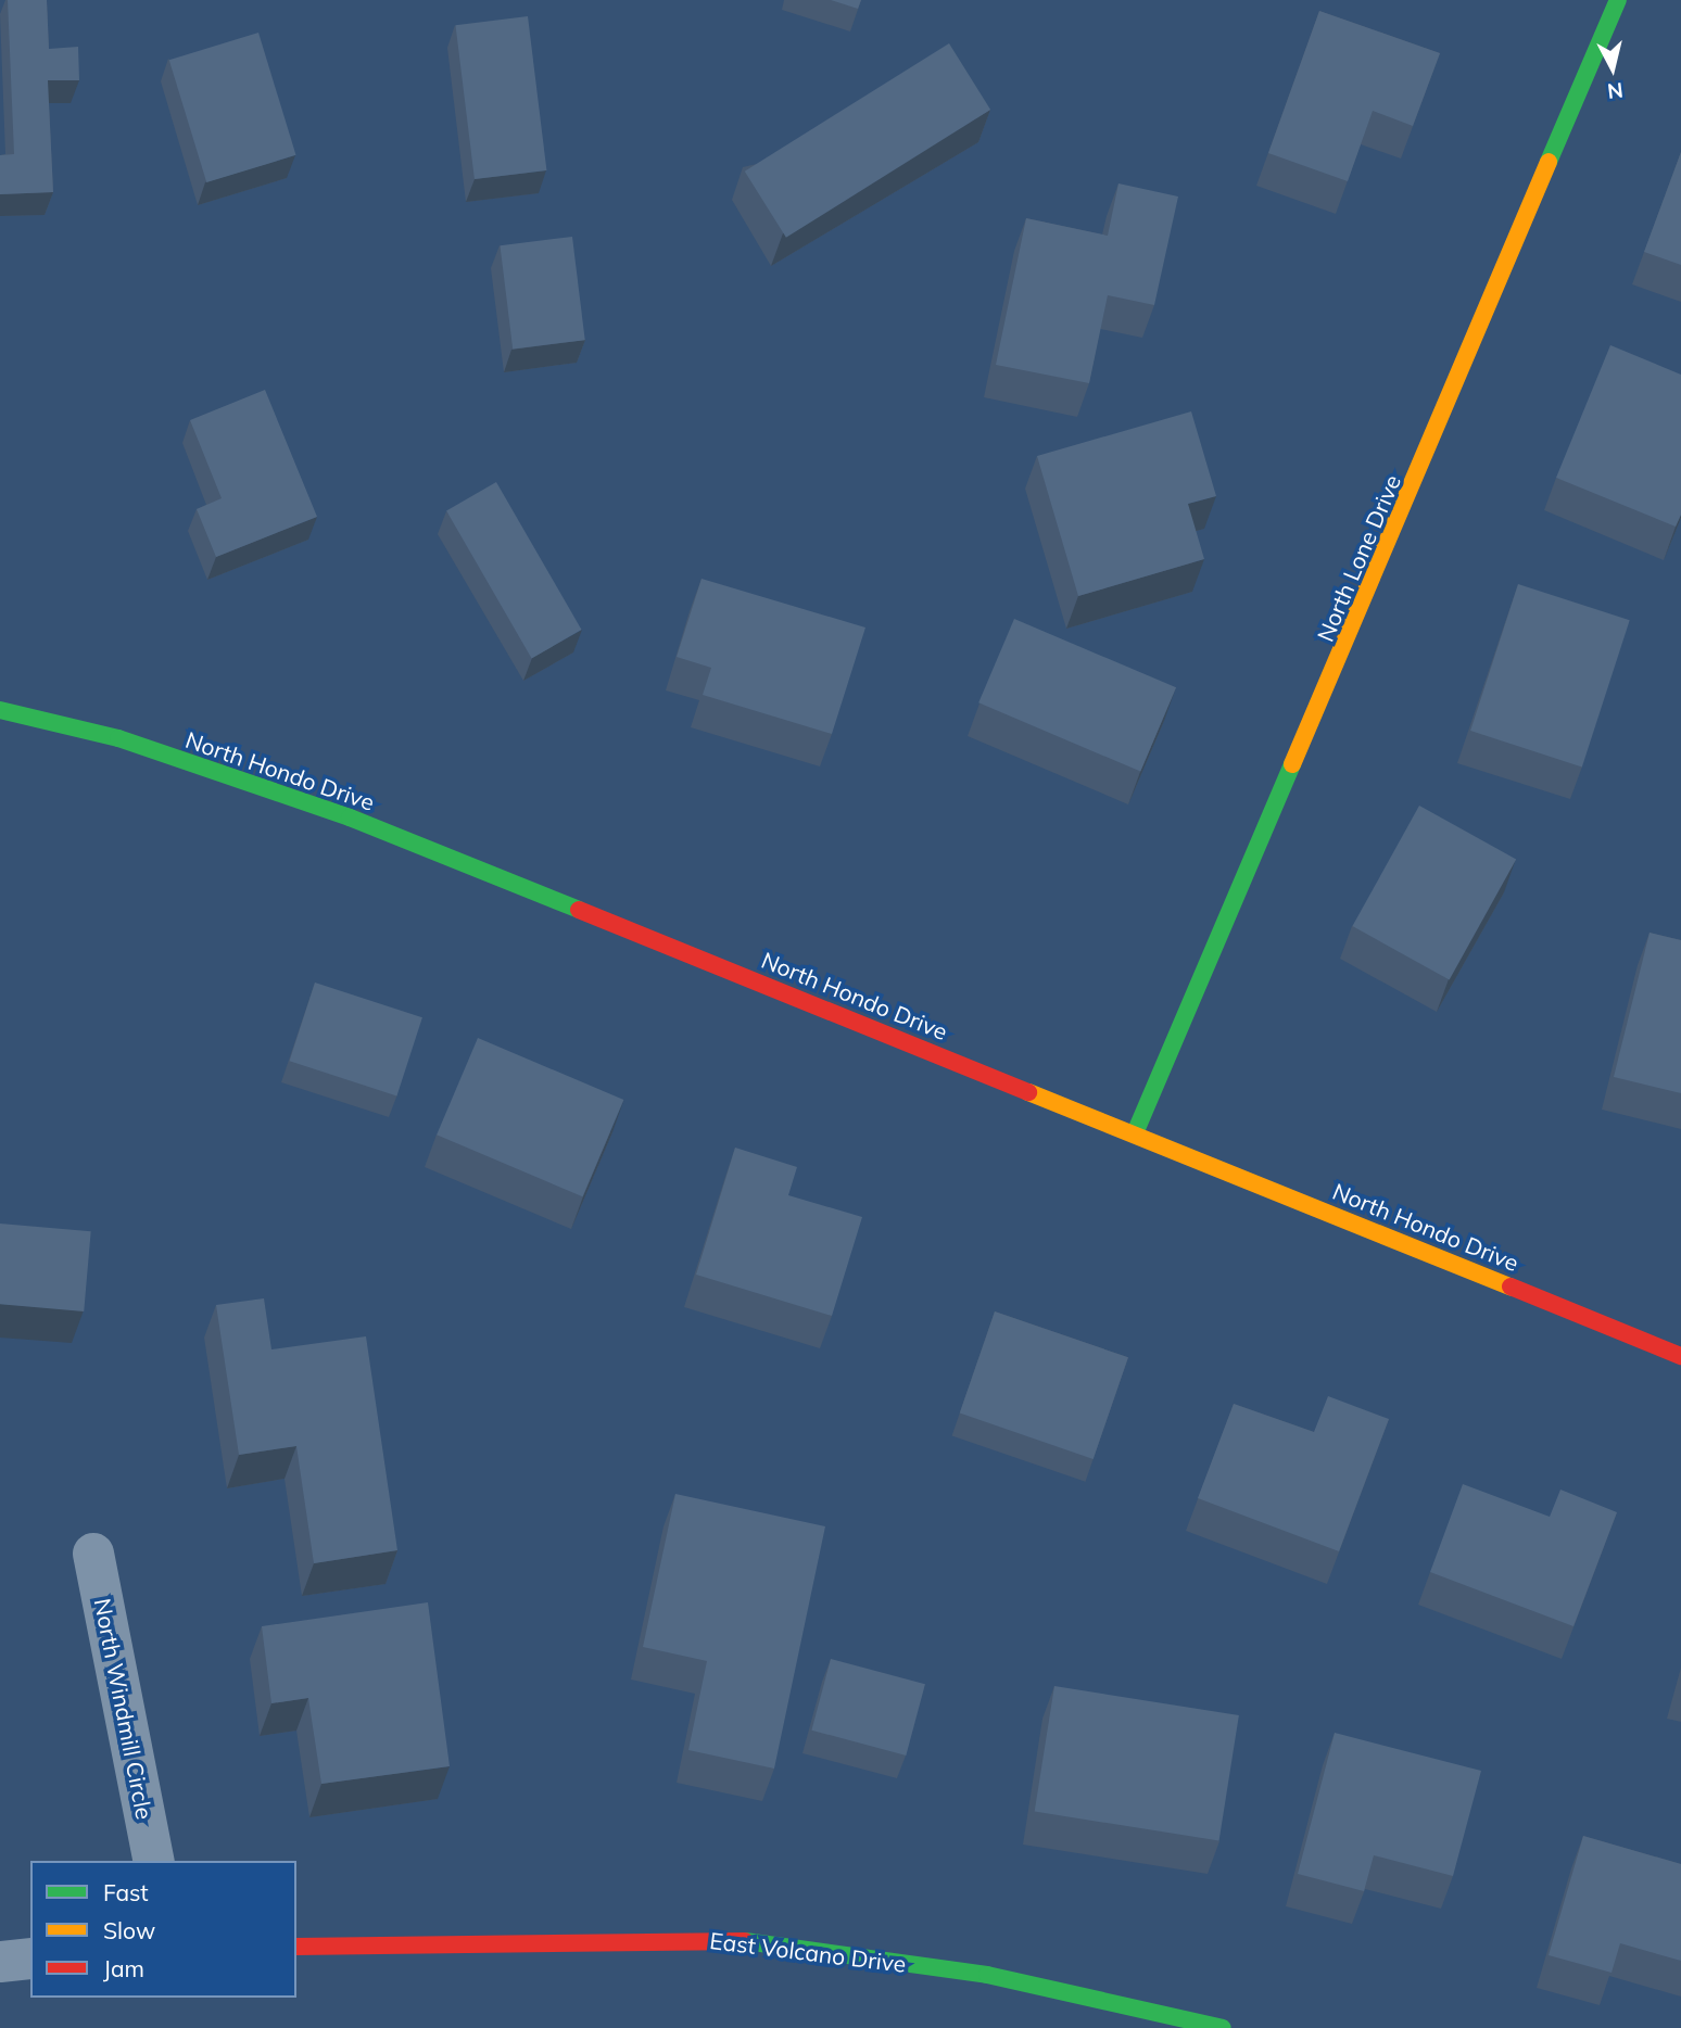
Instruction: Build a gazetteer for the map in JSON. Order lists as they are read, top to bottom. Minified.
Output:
{"streets":{"street":["North Lone Drive","North Hondo Drive","North Windmill Circle","East Volcano Drive"]},"crossings":[["North Lone Drive","North Hondo Drive"]],"legend":["Fast","Slow","Jam"],"north":"bottom"}
